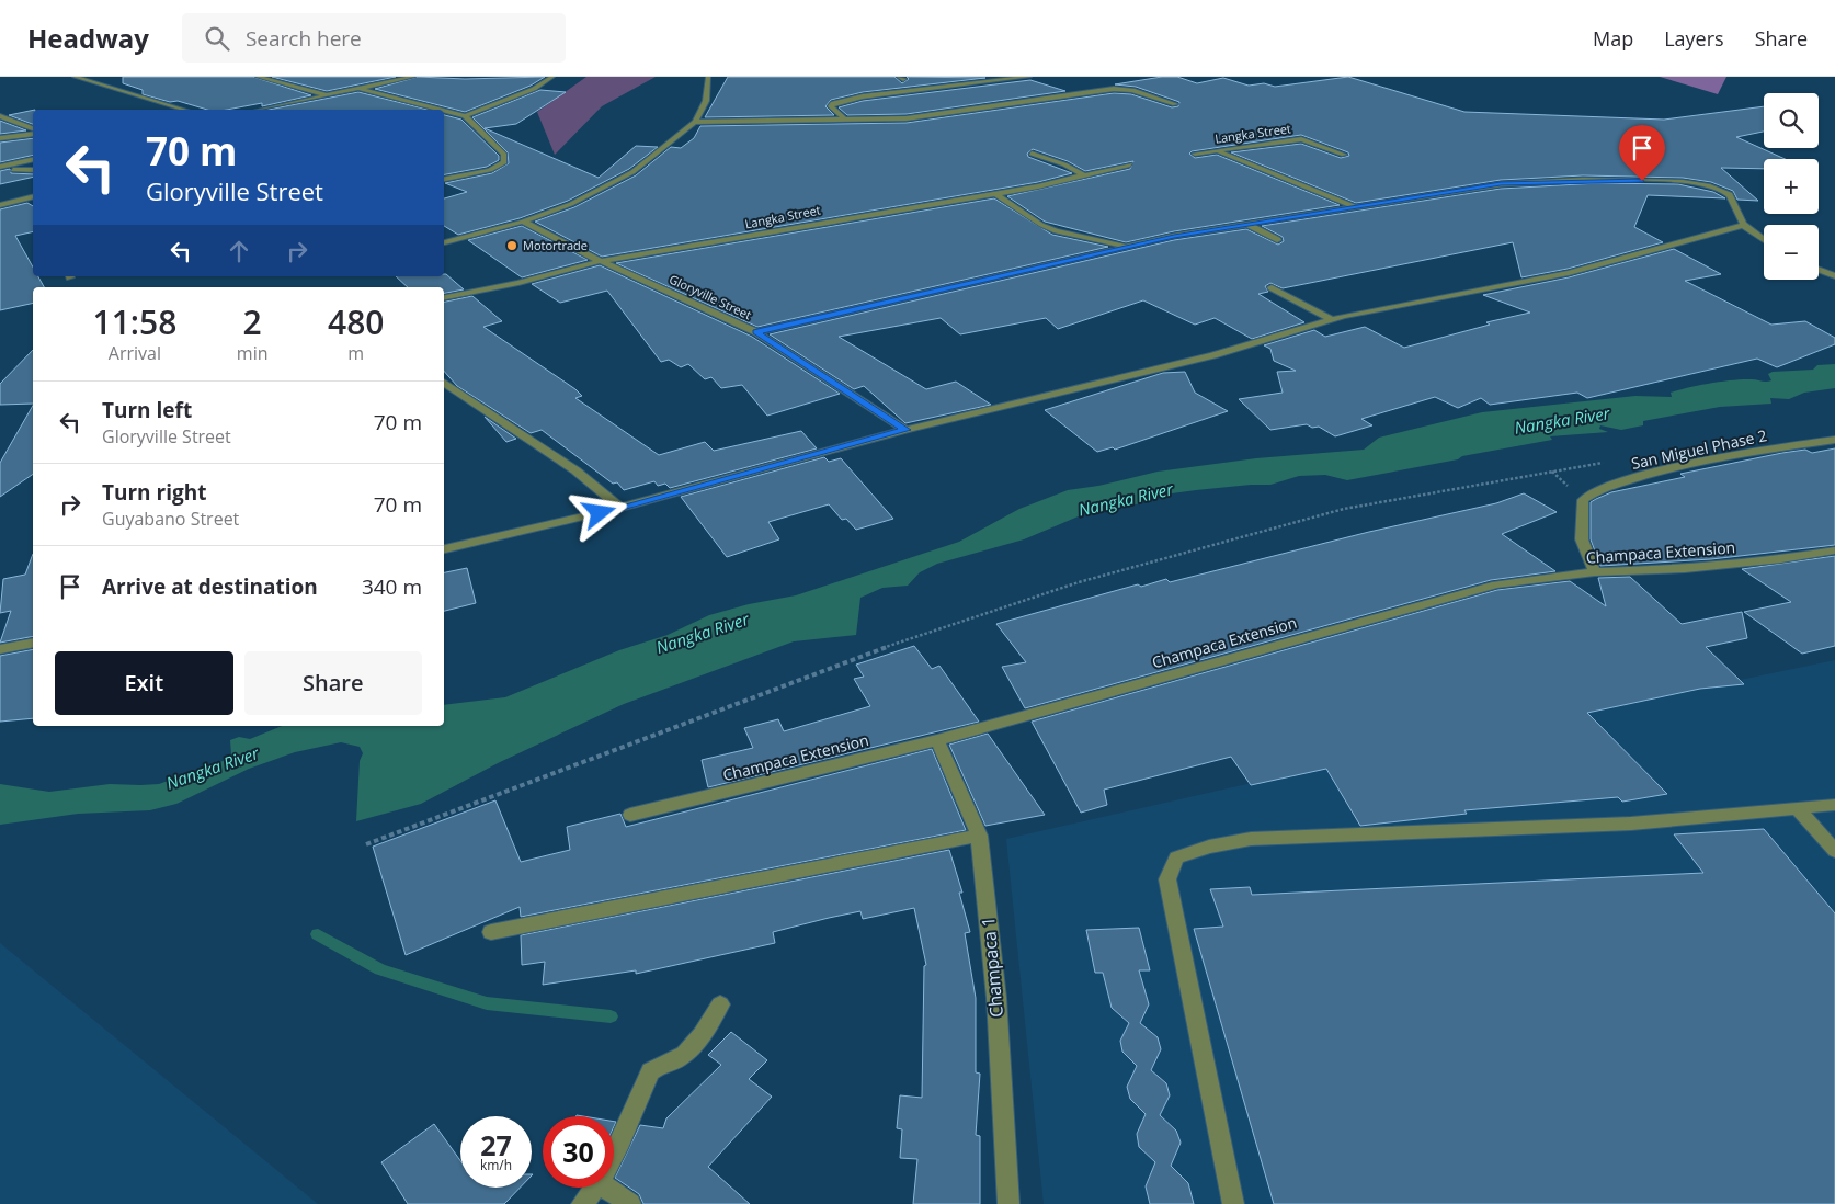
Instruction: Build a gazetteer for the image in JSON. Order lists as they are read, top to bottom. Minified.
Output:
{"streets":{"street":["Langka Street","Gloryville Street","San Miguel Phase 2","Champaca Extension","Champaca 1"]},"crossings":[["Langka Street","Gloryville Street"],["San Miguel Phase 2","Champaca Extension"],["Champaca Extension","Champaca 1"]],"water":["Nangka River"],"places":["Motortrade"],"page":{"header":"Headway","search":"Search here","nav":["Map","Layers","Share"],"map_buttons":["+","−"],"turn":["70 m","Gloryville Street"],"eta":["11:58","Arrival","2","min","480","m"],"list":[{"name":"Turn left","note":"Gloryville Street","value":"70 m"},{"name":"Turn right","note":"Guyabano Street","value":"70 m"},{"name":"Arrive at destination","value":"340 m"}],"buttons":["Exit","Share"],"speed":"27 km/h","limit":"30"}}
